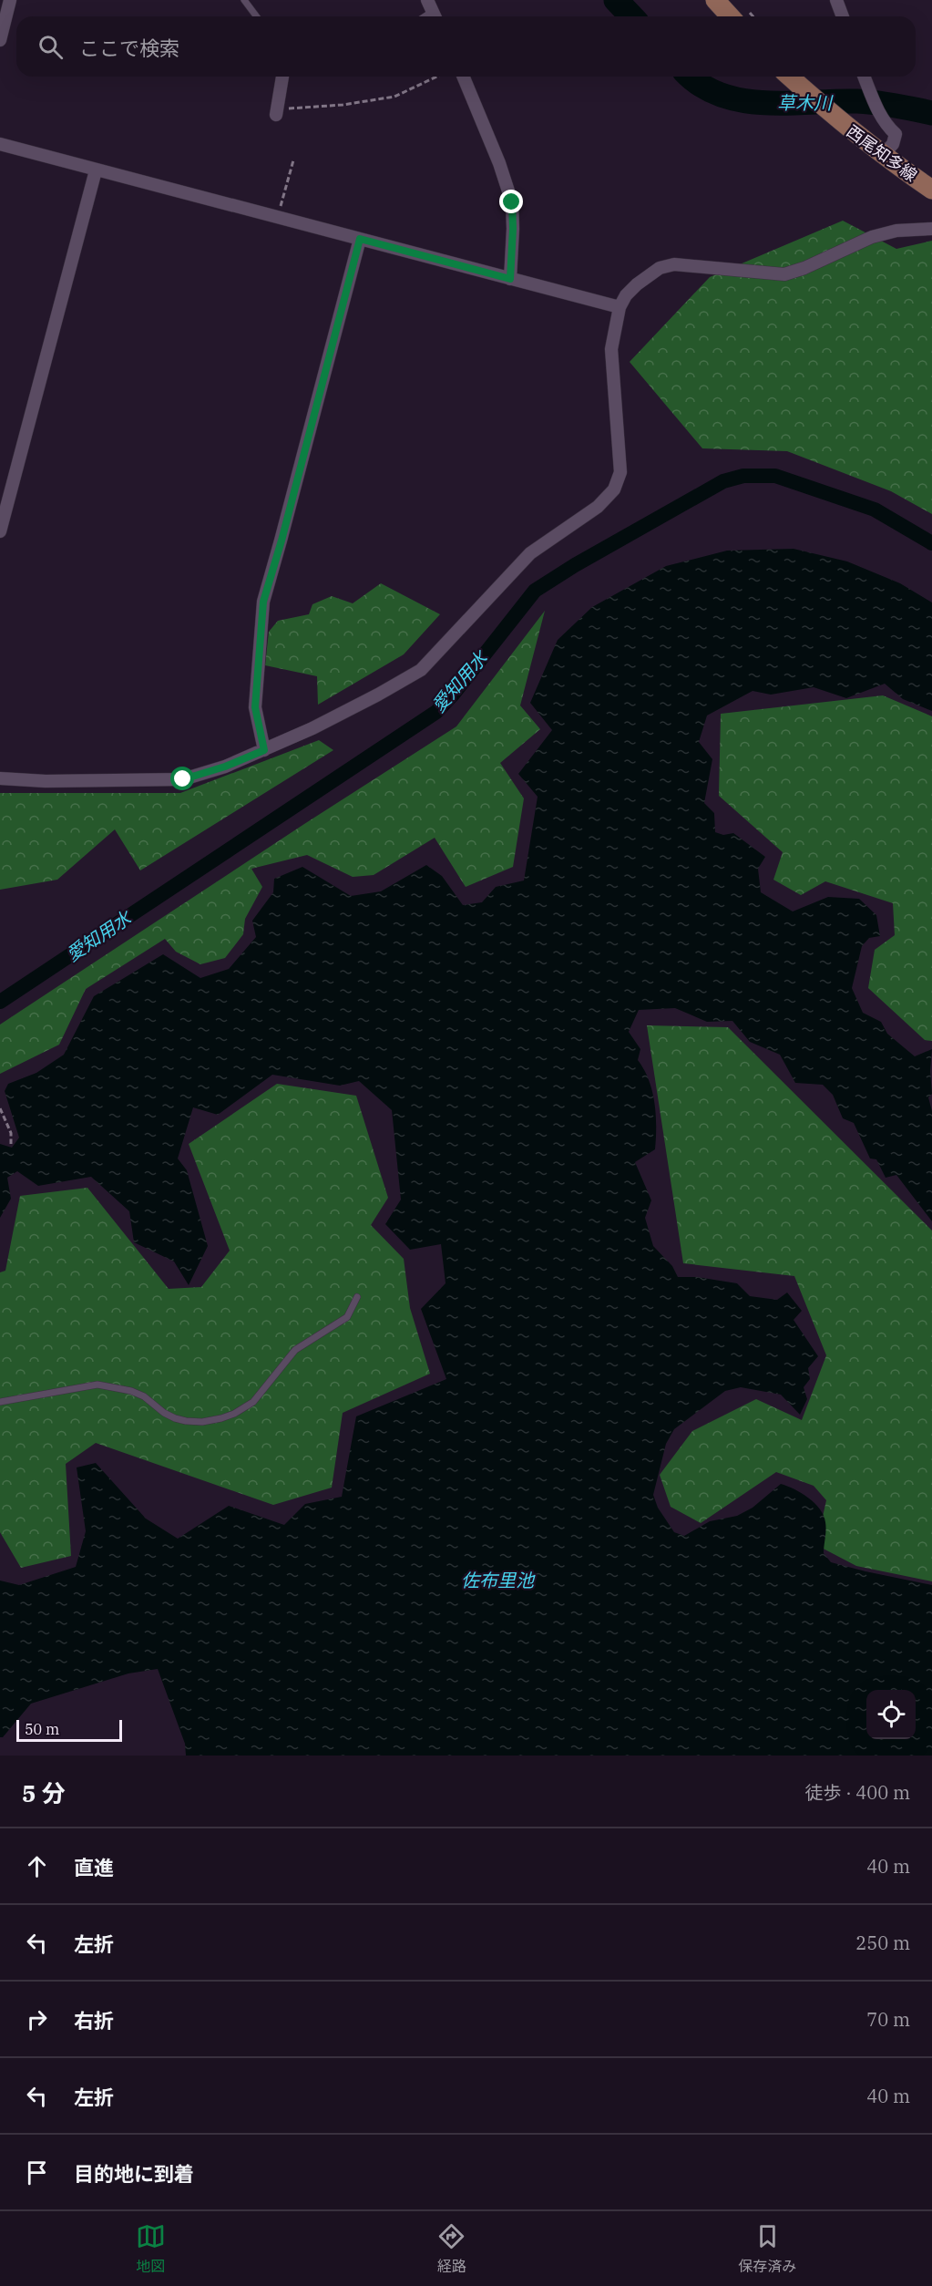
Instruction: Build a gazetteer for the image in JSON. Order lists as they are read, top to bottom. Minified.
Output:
{"streets":{"main road":["西尾知多線"]},"water":["草木川","愛知用水","佐布里池"],"scale_bar":"50 m","page":{"search":"ここで検索","scale":"50 m","heading":["5 分","徒歩 · 400 m"],"list":[["直進","40 m"],["左折","250 m"],["右折","70 m"],["左折","40 m"],"目的地に到着"],"nav":["地図","経路","保存済み"]}}
